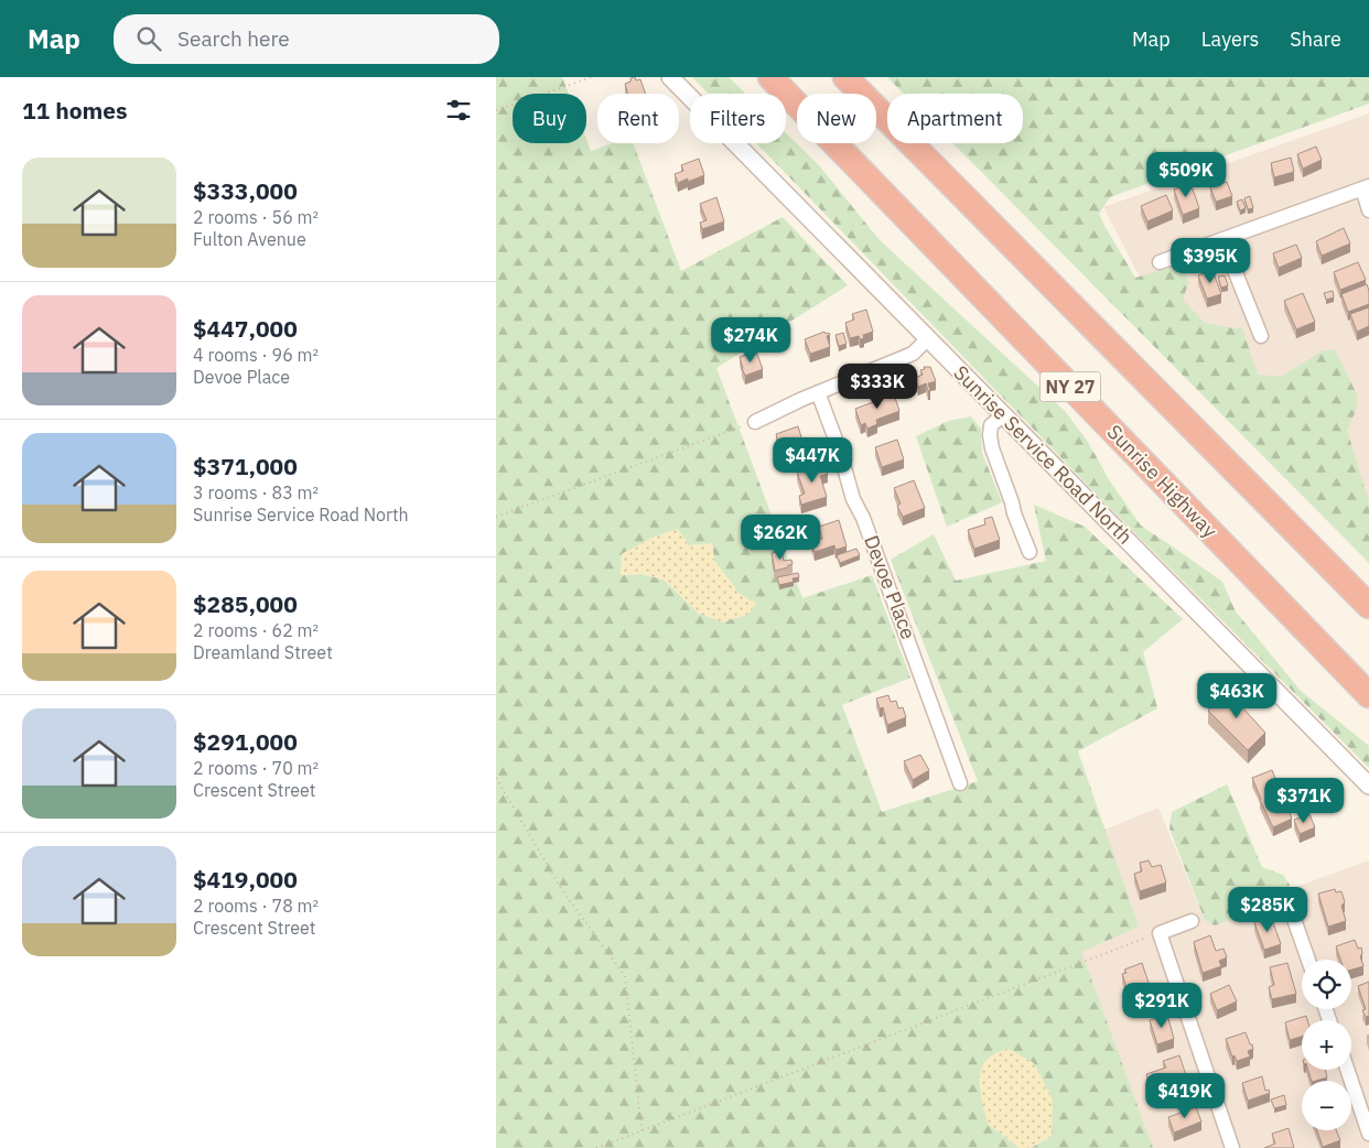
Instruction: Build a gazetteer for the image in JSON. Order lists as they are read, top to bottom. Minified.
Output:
{"streets":{"highway":["NY 27","Sunrise Highway"],"street":["Sunrise Service Road North","Devoe Place"]},"page":{"header":"Map","search":"Search here","nav":["Map","Layers","Share"],"heading":"11 homes","chip":["Buy","Rent","Filters","New","Apartment"],"list":[{"name":"$333,000","note":"2 rooms · 56 m² · Fulton Avenue"},{"name":"$447,000","note":"4 rooms · 96 m² · Devoe Place"},{"name":"$371,000","note":"3 rooms · 83 m² · Sunrise Service Road North"},{"name":"$285,000","note":"2 rooms · 62 m² · Dreamland Street"},{"name":"$291,000","note":"2 rooms · 70 m² · Crescent Street"},{"name":"$419,000","note":"2 rooms · 78 m² · Crescent Street"}],"price":["$509K","$395K","$274K","$333K","$447K","$262K","$463K","$371K","$285K","$291K","$419K"],"map_buttons":["+","−"]}}
